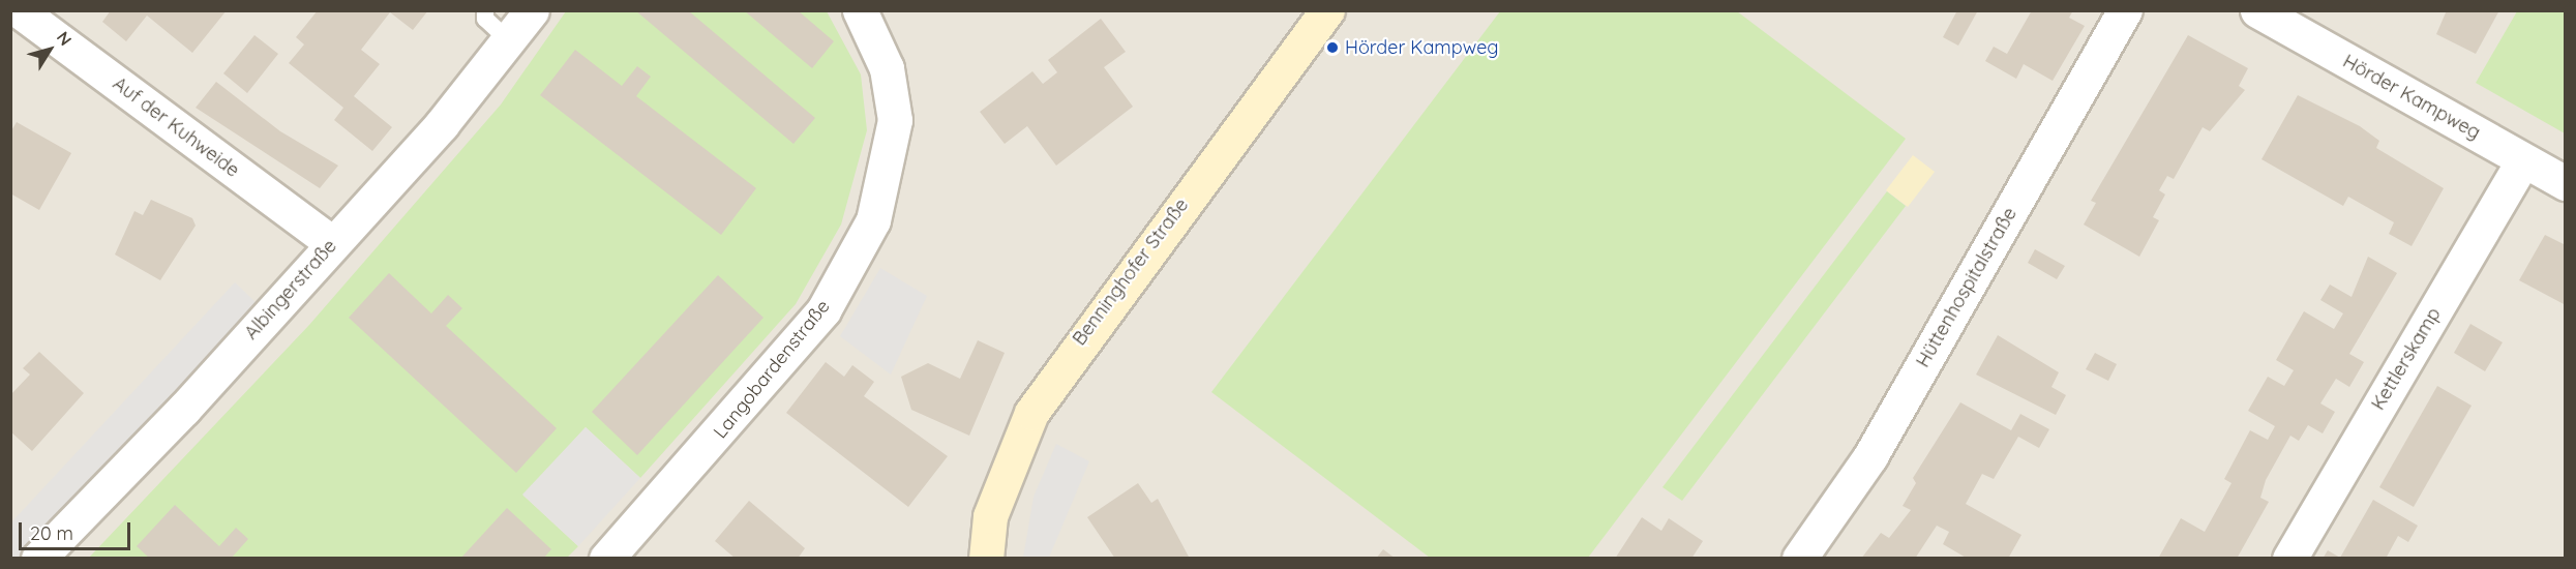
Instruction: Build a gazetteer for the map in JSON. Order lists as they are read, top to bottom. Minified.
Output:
{"streets":{"main road":["Benninghofer Straße"],"street":["Hörder Kampweg","Auf der Kuhweide","Hüttenhospitalstraße","Albingerstraße","Kettlerskamp","Langobardenstraße"]},"crossings":[["Hörder Kampweg","Kettlerskamp"],["Auf der Kuhweide","Albingerstraße"]],"places":["Hörder Kampweg"],"scale_bar":"20 m","north":"top right"}
